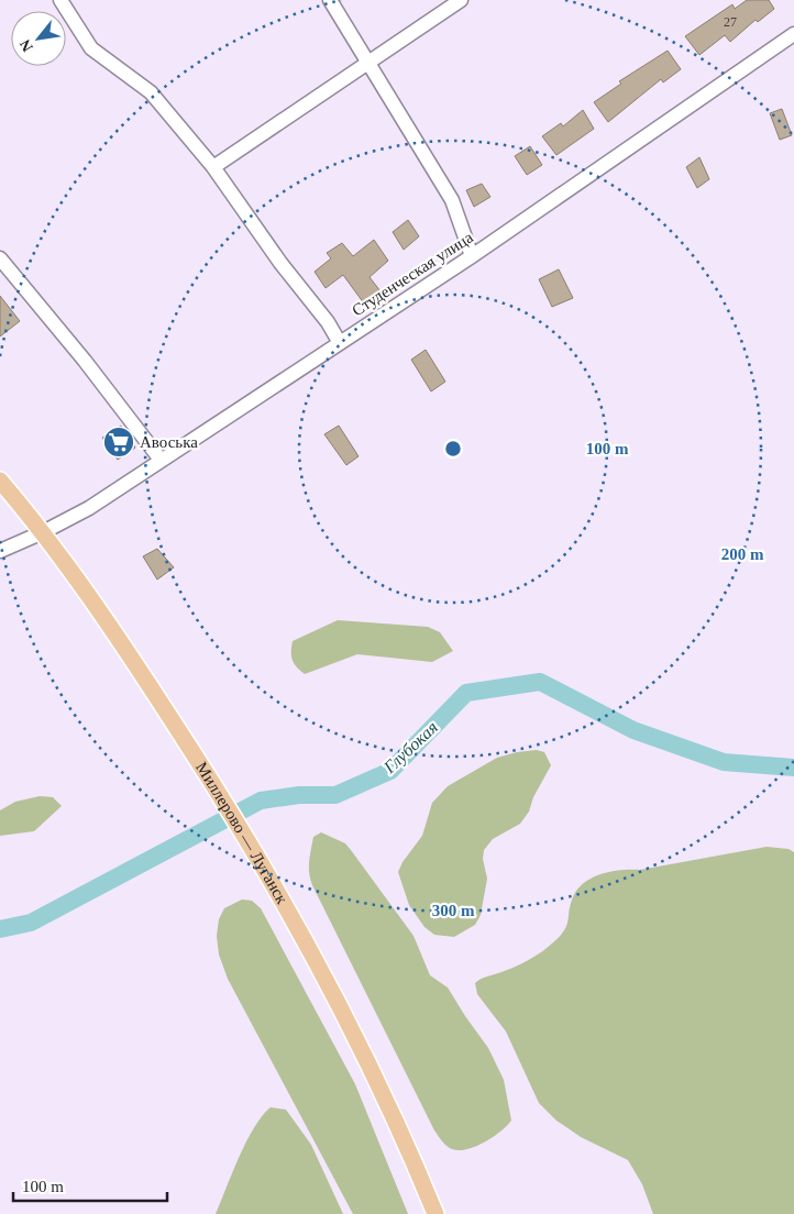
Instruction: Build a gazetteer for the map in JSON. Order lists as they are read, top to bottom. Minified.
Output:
{"streets":{"main road":["Миллерово — Луганск"],"street":["Студенческая улица"]},"crossings":[["Студенческая улица","Миллерово — Луганск"]],"water":["Глубокая"],"places":{"supermarket":["Авоська"]},"house_numbers":["27"],"scale_bar":"100 m","north":"bottom left","rings":["100 m","200 m","300 m"]}
